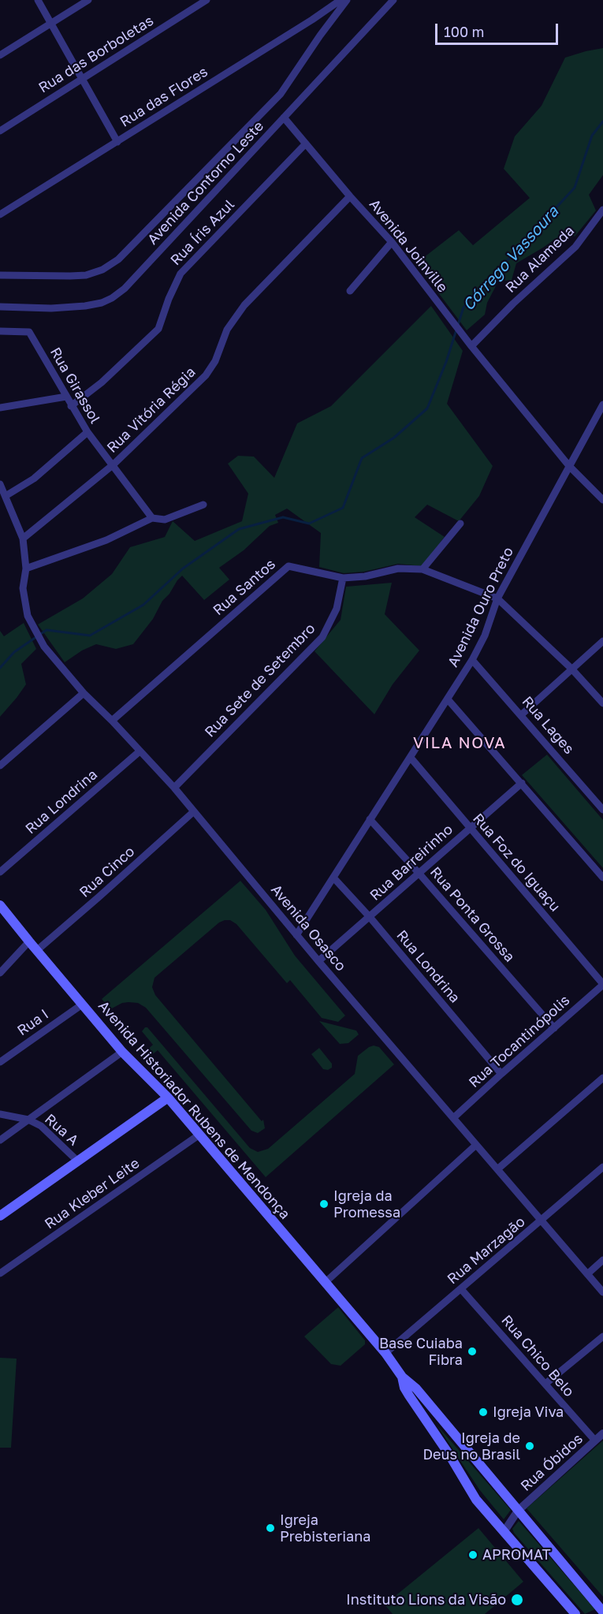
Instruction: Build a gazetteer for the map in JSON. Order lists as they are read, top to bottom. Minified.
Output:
{"streets":{"main road":["Avenida Historiador Rubens de Mendonça"],"street":["Rua das Borboletas","Rua das Flores","Avenida Contorno Leste","Rua Íris Azul","Avenida Joinville","Rua Alameda","Rua Girassol","Rua Vitória Régia","Rua Santos","Avenida Ouro Preto","Rua Sete de Setembro","Rua Lages","Rua Londrina","Rua Barreirinho","Rua Foz do Iguaçu","Rua Cinco","Rua Ponta Grossa","Avenida Osasco","Rua I","Rua Tocantinópolis","Rua A","Rua Kleber Leite","Rua Marzagão","Rua Chico Belo","Rua Óbidos"]},"crossings":[["Avenida Contorno Leste","Avenida Joinville"],["Rua Íris Azul","Avenida Joinville"],["Rua Íris Azul","Rua Girassol"],["Avenida Joinville","Rua Alameda"],["Avenida Joinville","Rua Vitória Régia"],["Avenida Joinville","Avenida Ouro Preto"],["Rua Girassol","Rua Vitória Régia"],["Rua Vitória Régia","Avenida Osasco"],["Rua Santos","Avenida Ouro Preto"],["Rua Santos","Rua Sete de Setembro"],["Rua Santos","Avenida Osasco"],["Avenida Ouro Preto","Rua Lages"],["Avenida Ouro Preto","Rua Londrina"],["Avenida Ouro Preto","Rua Foz do Iguaçu"],["Avenida Ouro Preto","Rua Ponta Grossa"],["Avenida Ouro Preto","Avenida Osasco"],["Rua Sete de Setembro","Avenida Osasco"],["Rua Londrina","Rua Barreirinho"],["Rua Londrina","Avenida Osasco"],["Rua Londrina","Rua Tocantinópolis"],["Rua Barreirinho","Rua Foz do Iguaçu"],["Rua Barreirinho","Rua Ponta Grossa"],["Rua Barreirinho","Avenida Osasco"],["Rua Foz do Iguaçu","Rua Tocantinópolis"],["Rua Cinco","Avenida Osasco"],["Rua Cinco","Avenida Historiador Rubens de Mendonça"],["Rua Ponta Grossa","Rua Tocantinópolis"],["Avenida Osasco","Rua Tocantinópolis"],["Avenida Osasco","Rua Marzagão"],["Rua I","Avenida Historiador Rubens de Mendonça"],["Avenida Historiador Rubens de Mendonça","Rua Kleber Leite"],["Avenida Historiador Rubens de Mendonça","Rua Marzagão"],["Avenida Historiador Rubens de Mendonça","Rua Óbidos"],["Rua Marzagão","Rua Chico Belo"],["Rua Chico Belo","Rua Óbidos"]],"districts":["VILA NOVA"],"water":["Córrego Vassoura"],"places":["Igreja da Promessa","Base Cuiaba Fibra","Igreja Viva","Igreja de Deus no Brasil","Igreja Prebisteriana","APROMAT","Instituto Lions da Visão"],"scale_bar":"100 m"}
